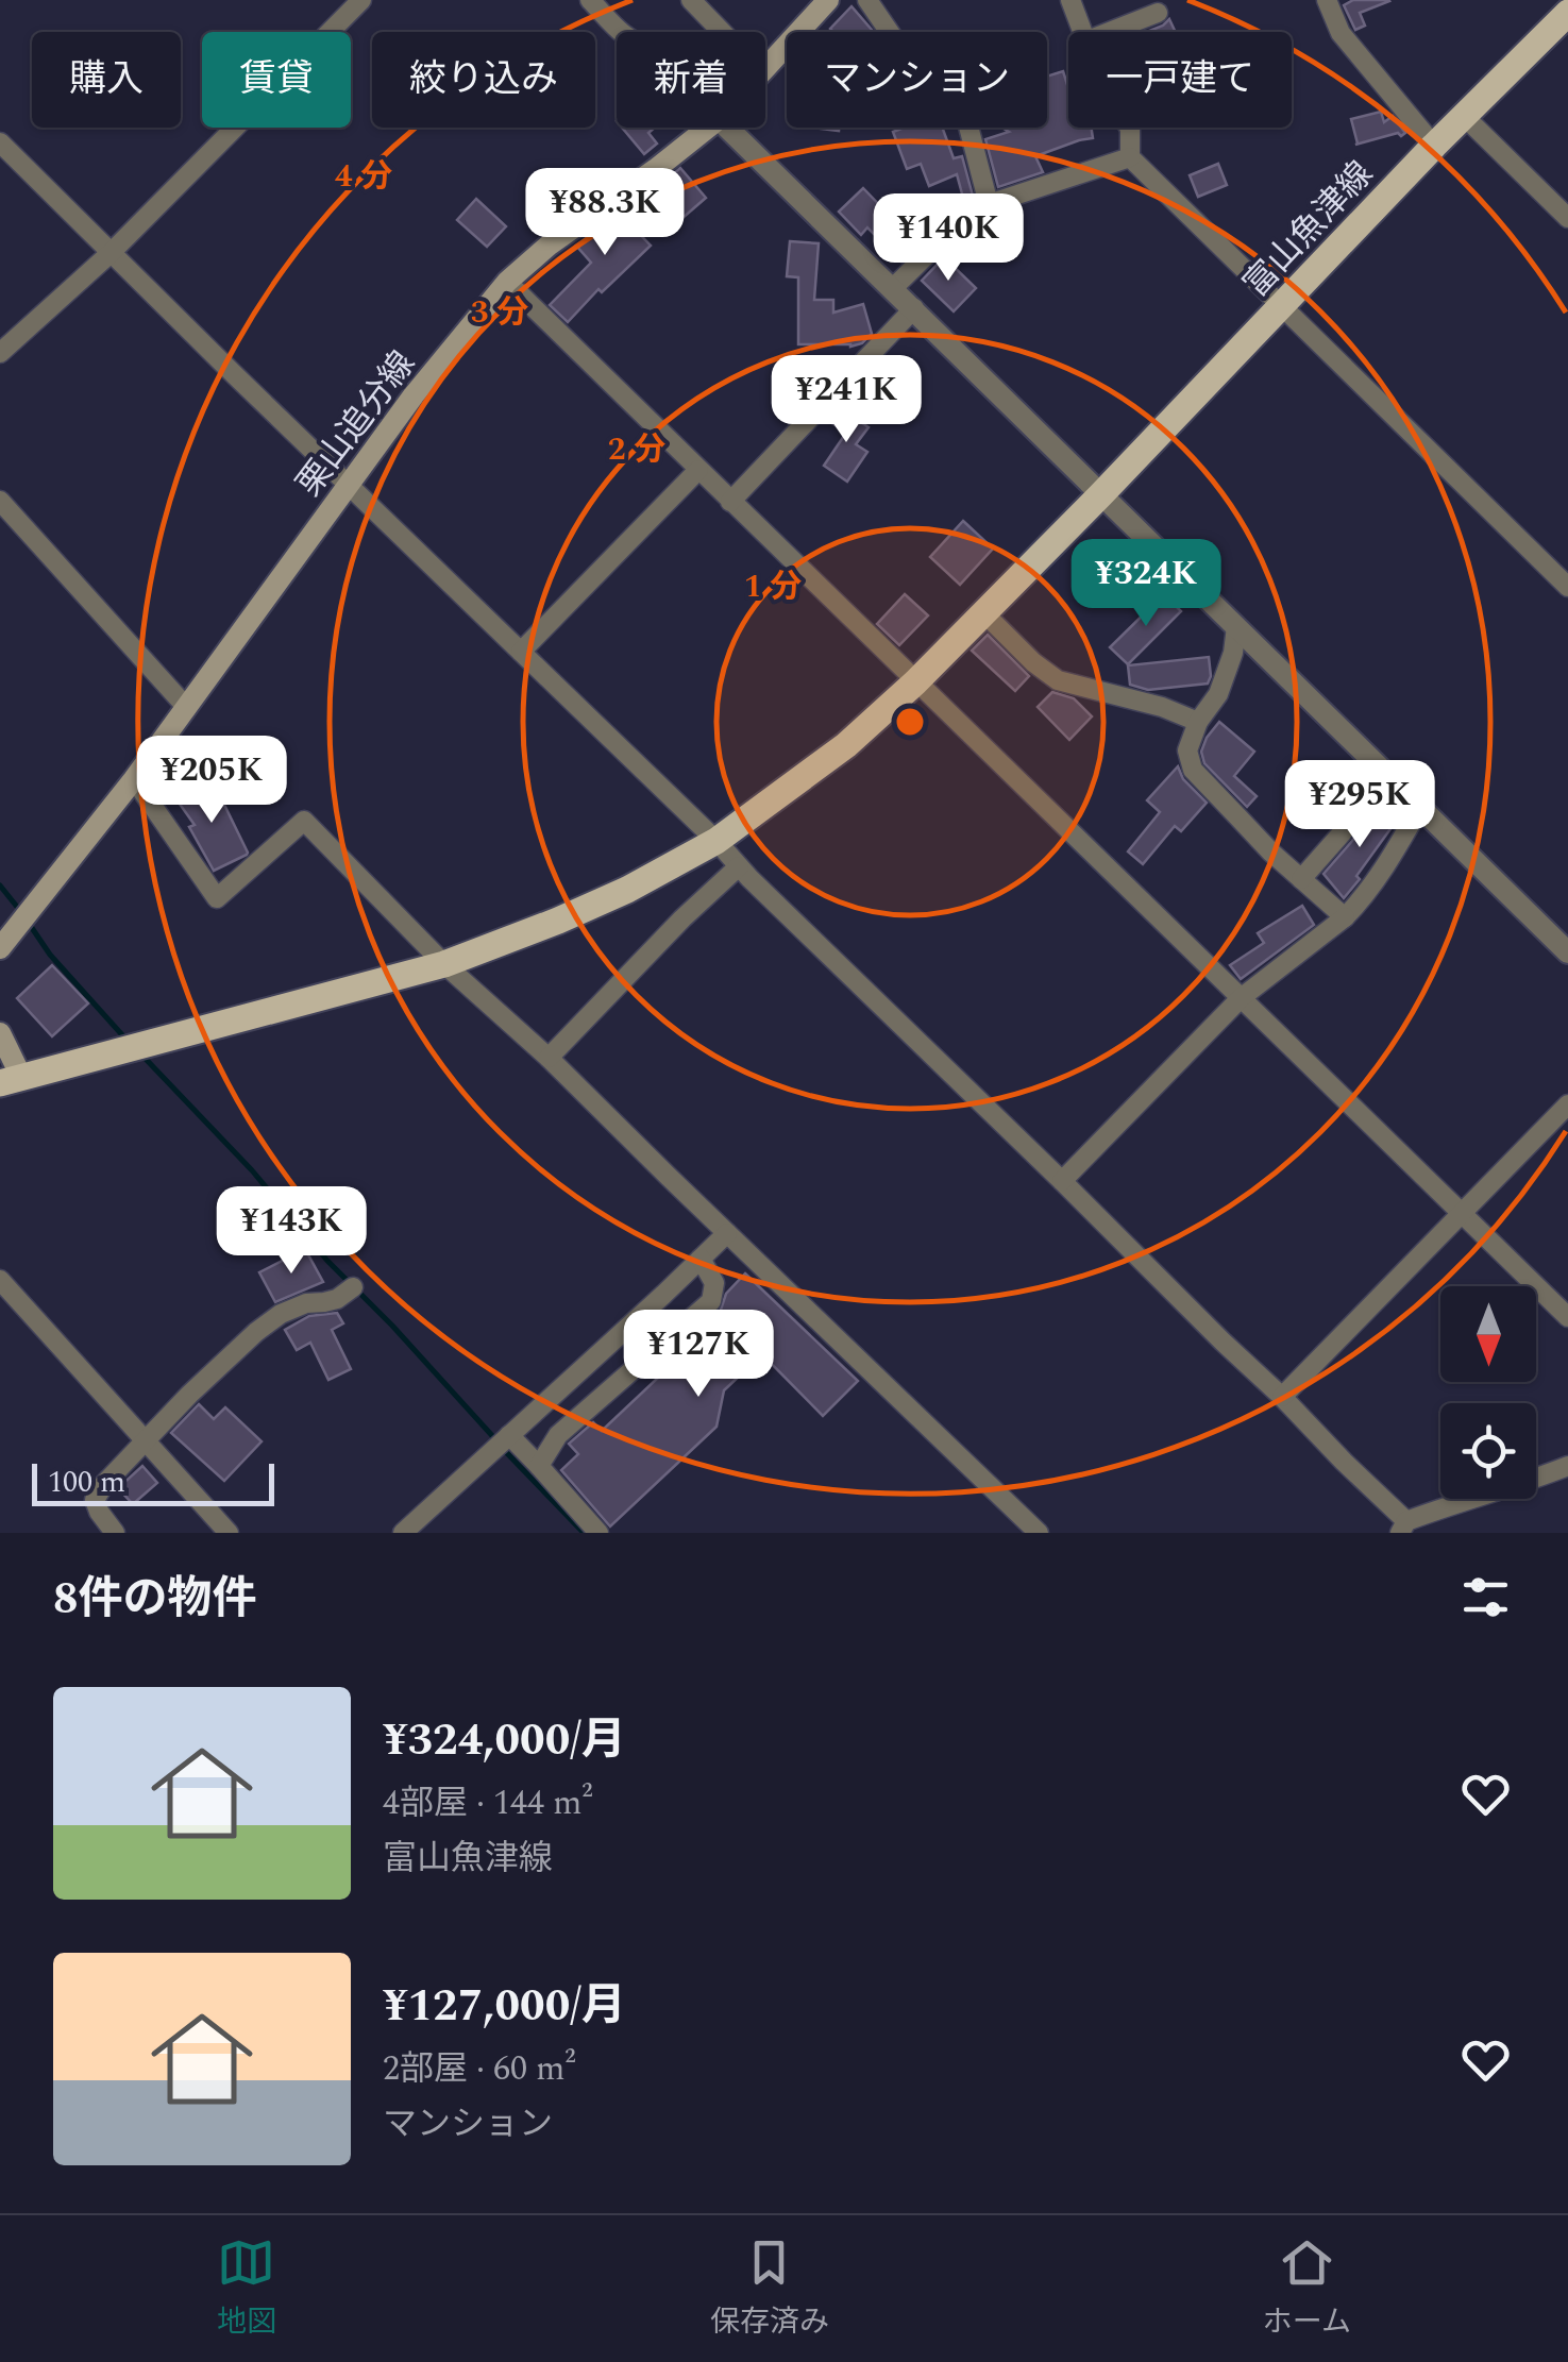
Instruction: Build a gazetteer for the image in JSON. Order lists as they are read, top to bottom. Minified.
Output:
{"streets":{"main road":["富山魚津線","栗山追分線"]},"scale_bar":"100 m","north":"bottom","page":{"chip":["購入","賃貸","絞り込み","新着","マンション","一戸建て"],"price":["¥88.3K","¥140K","¥241K","¥324K","¥205K","¥295K","¥143K","¥127K"],"scale":"100 m","heading":"8件の物件","list":[{"name":"¥324,000/月","note":"4部屋 · 144 m² · 富山魚津線"},{"name":"¥127,000/月","note":"2部屋 · 60 m² · マンション"}],"tabs":["地図","保存済み","ホーム"]},"rings":["4 分","3 分","2 分","1 分"]}
